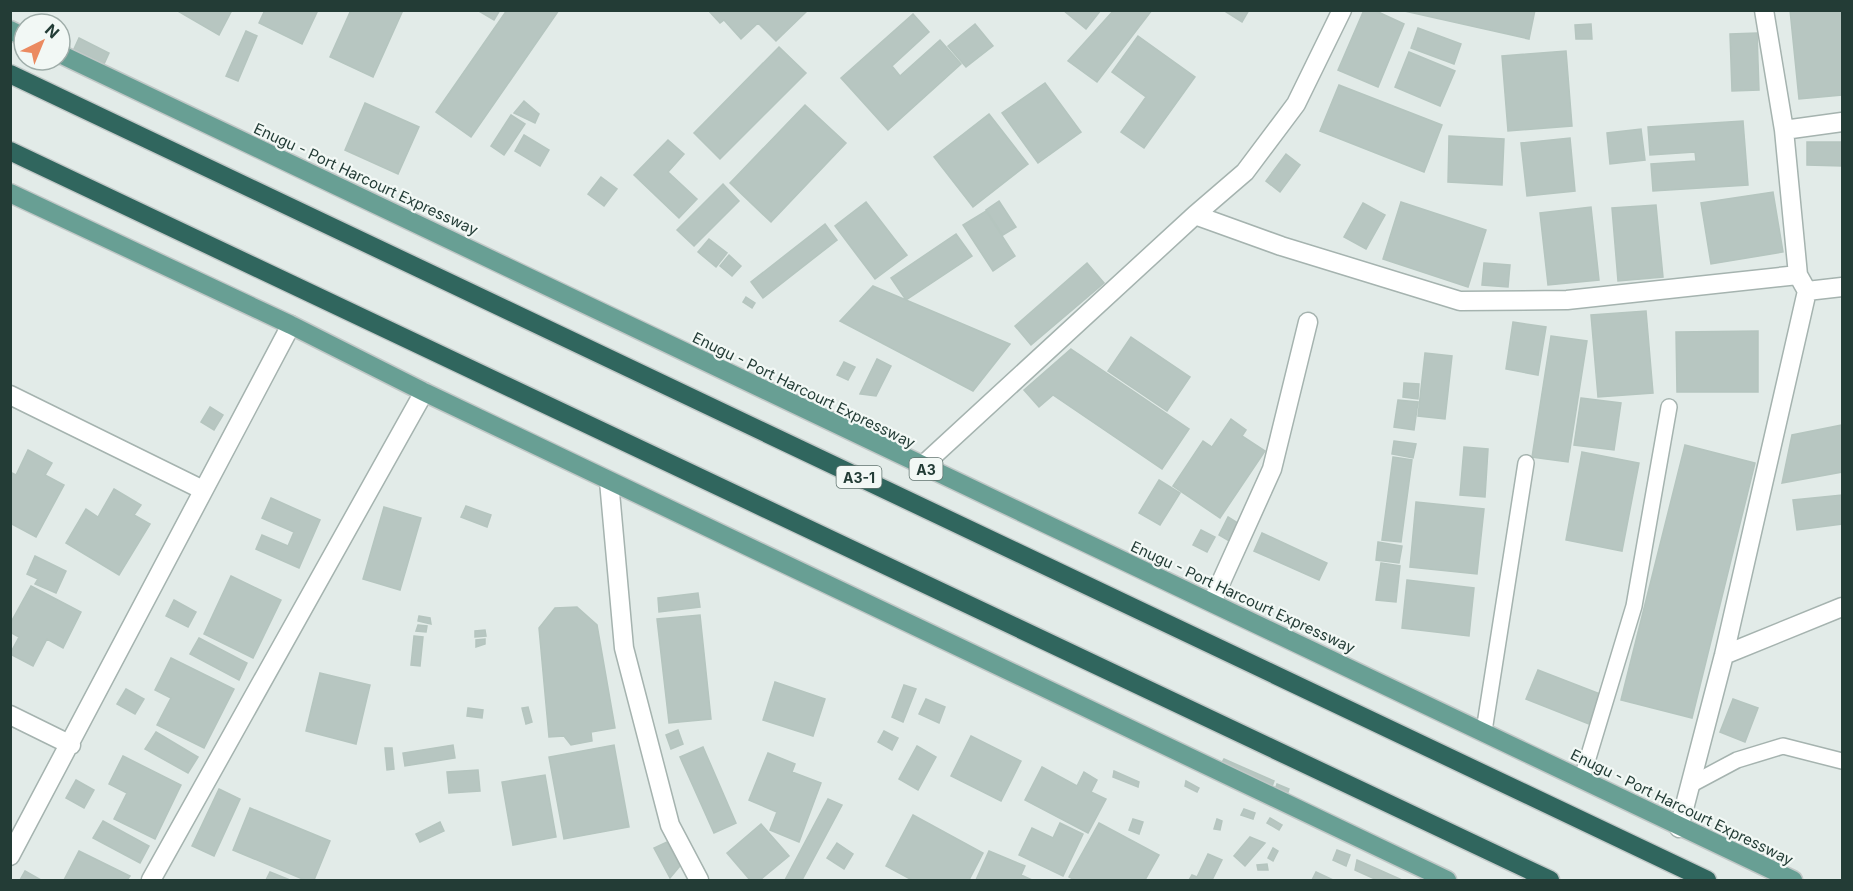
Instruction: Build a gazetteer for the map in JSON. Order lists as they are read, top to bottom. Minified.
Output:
{"streets":{"highway":["A3-1"],"main road":["Enugu - Port Harcourt Expressway","A3"]},"north":"top right"}
